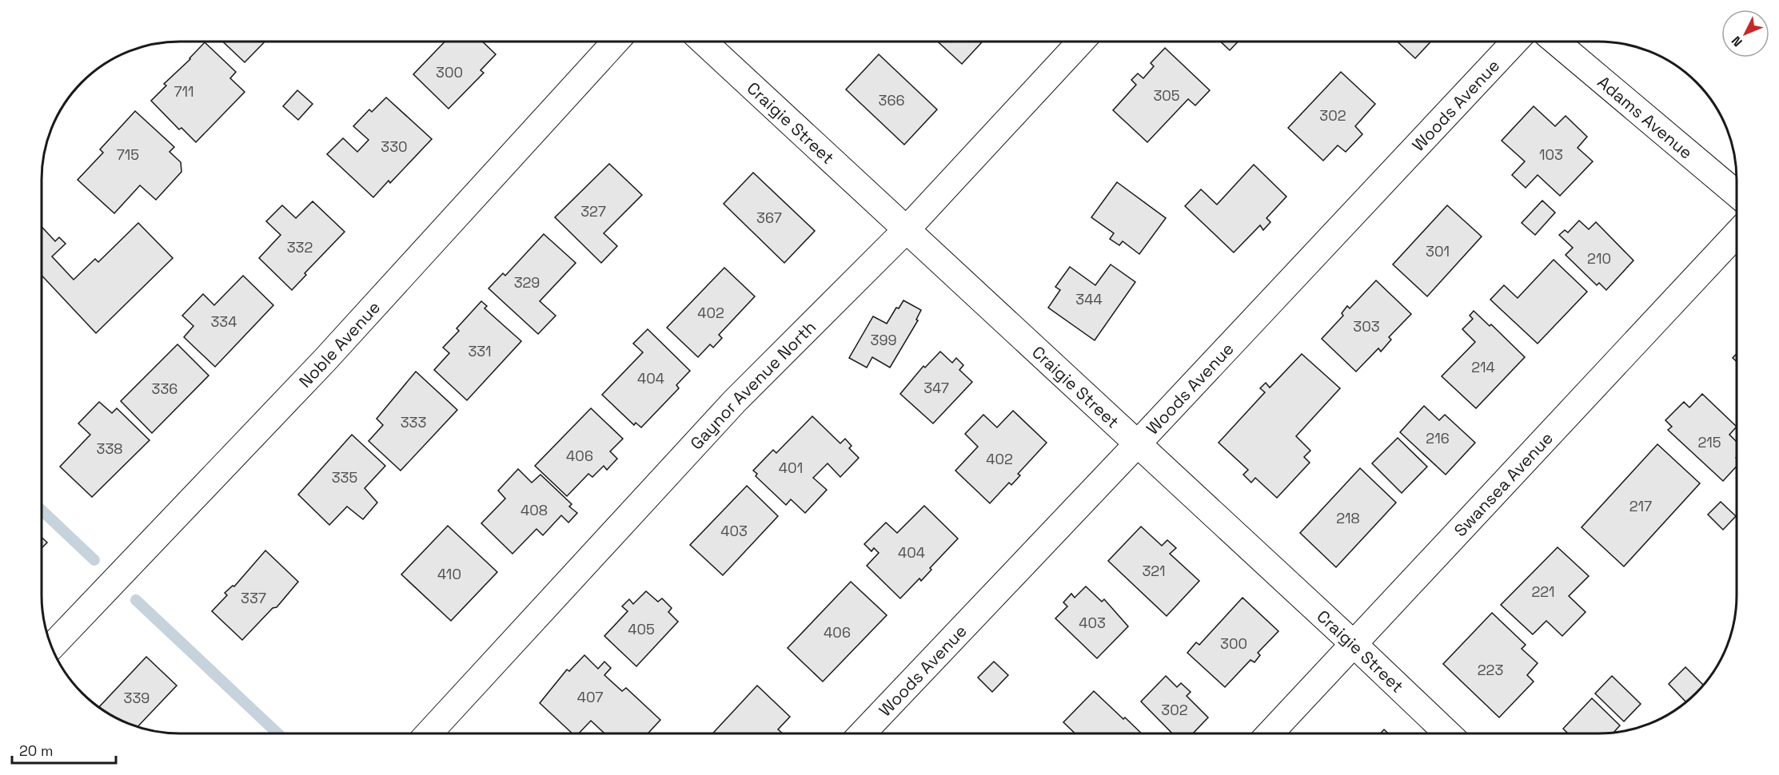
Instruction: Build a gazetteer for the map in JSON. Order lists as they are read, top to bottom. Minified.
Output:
{"streets":{"street":["Woods Avenue","Adams Avenue","Craigie Street","Noble Avenue","Gaynor Avenue North","Swansea Avenue"]},"crossings":[["Woods Avenue","Craigie Street"],["Craigie Street","Gaynor Avenue North"],["Craigie Street","Swansea Avenue"]],"house_numbers":["300","711","305","366","302","330","715","103","327","367","332","301","210","329","344","402","334","303","399","331","214","404","347","336","333","216","215","338","406","402","401","335","217","408","218","403","404","321","410","221","337","403","405","406","300","223","407","339","302"],"scale_bar":"20 m","north":"bottom left"}
